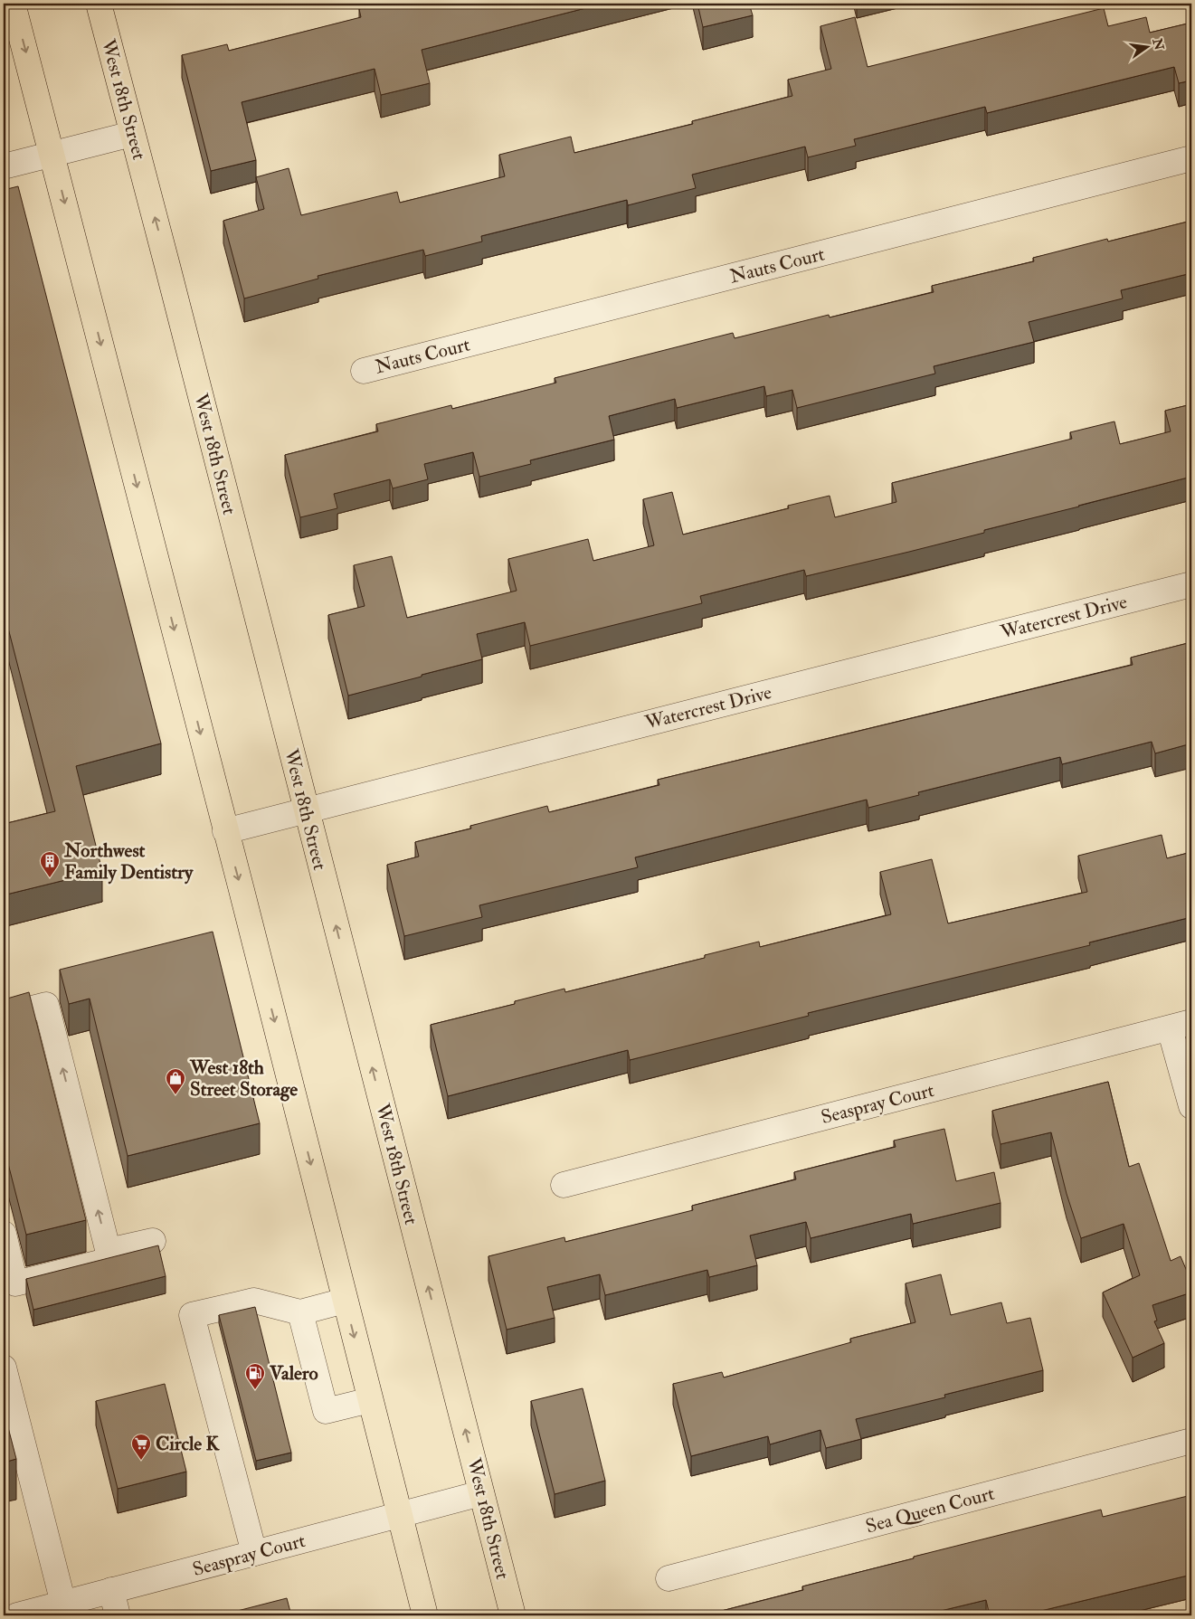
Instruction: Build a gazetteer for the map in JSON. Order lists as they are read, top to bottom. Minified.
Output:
{"streets":{"main road":["West 18th Street"],"street":["Nauts Court","Watercrest Drive","Seaspray Court","Sea Queen Court"]},"crossings":[["West 18th Street","Watercrest Drive"],["West 18th Street","Seaspray Court"]],"places":{"building":["Northwest Family Dentistry"],"shop":["West 18th Street Storage"],"fuel station":["Valero"],"supermarket":["Circle K"]},"north":"right"}
